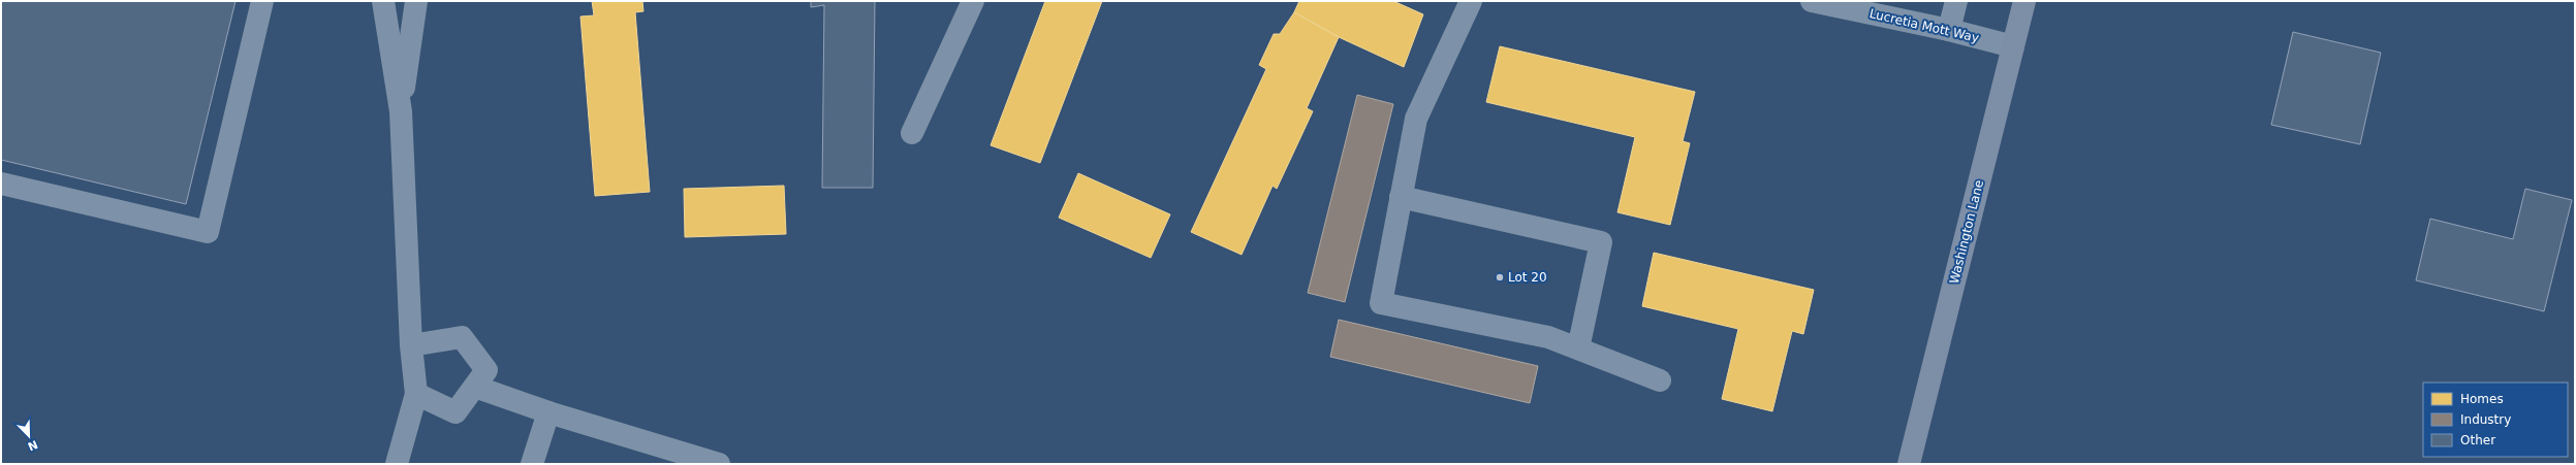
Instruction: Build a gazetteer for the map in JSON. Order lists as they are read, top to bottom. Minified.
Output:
{"streets":{"main road":["Washington Lane"],"street":["Lucretia Mott Way"]},"crossings":[["Lucretia Mott Way","Washington Lane"]],"places":["Lot 20"],"legend":["Homes","Industry","Other"],"north":"bottom right"}
